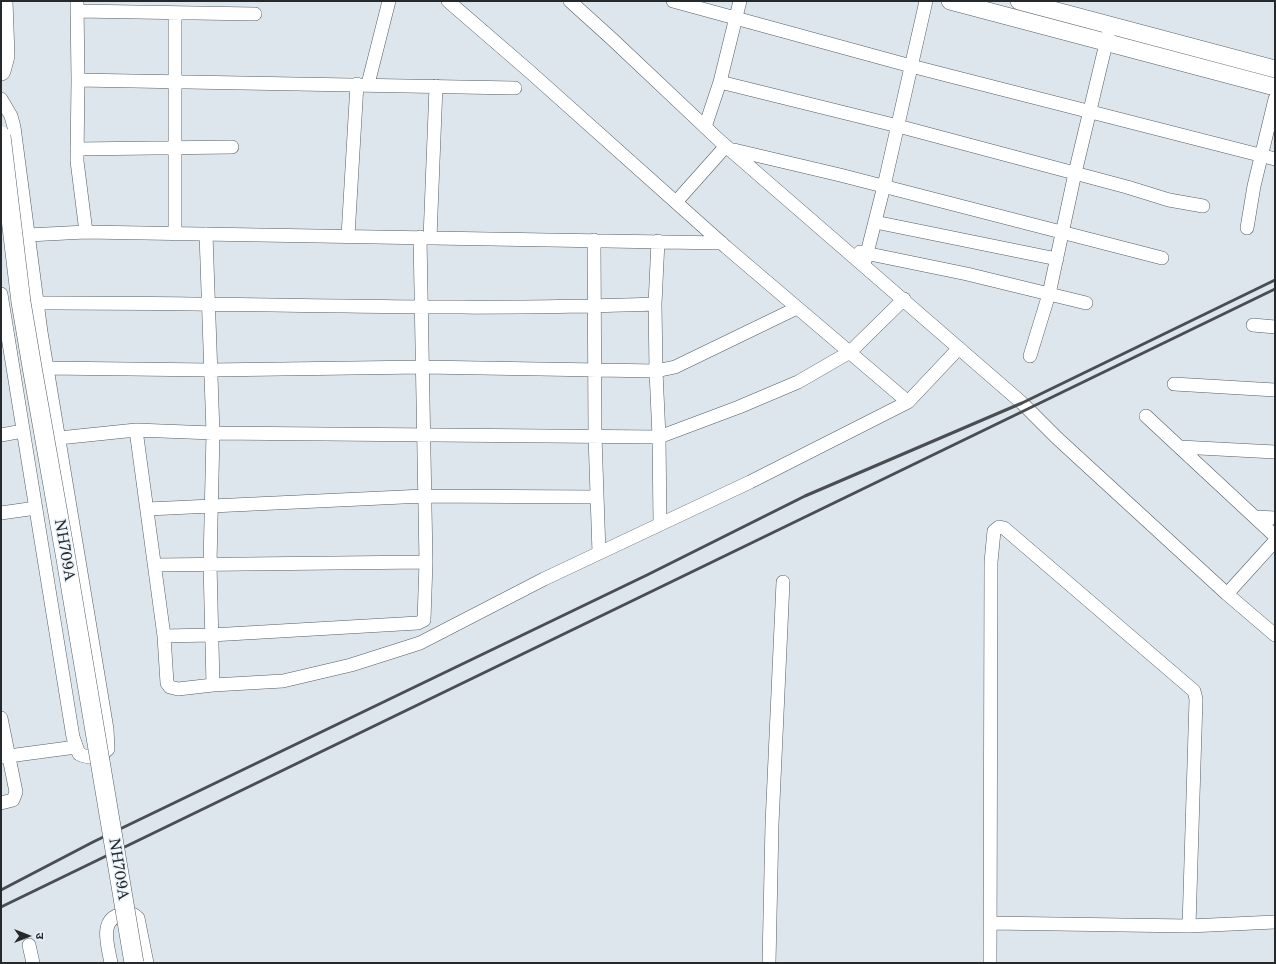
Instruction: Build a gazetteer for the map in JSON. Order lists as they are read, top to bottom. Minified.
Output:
{"streets":{"highway":["NH709A"]},"north":"right"}
